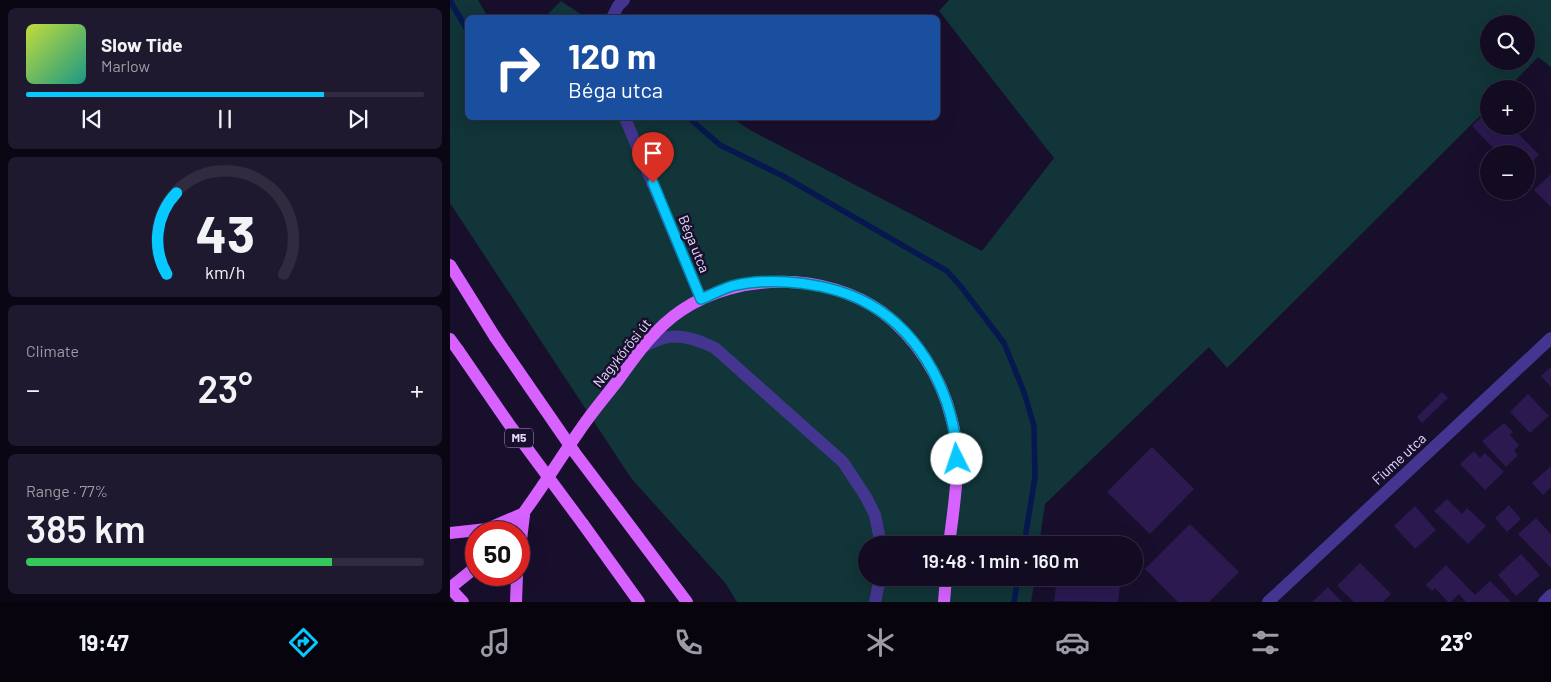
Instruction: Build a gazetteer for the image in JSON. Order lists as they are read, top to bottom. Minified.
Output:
{"streets":{"main road":["Nagykőrösi út","M5"],"street":["Béga utca","Fiume utca"]},"crossings":[["Béga utca","Nagykőrösi út"]],"page":{"map_buttons":["+","−"],"turn":["120 m","Béga utca"],"song":["Slow Tide","Marlow"],"tile":["Climate",["Range · 77%","385 km"]],"heat":["−","23°","+"],"limit":"50","trip":"19:48 · 1 min · 160 m","tabs":["19:47","23°"],"gauge":["43","km/h"]}}
